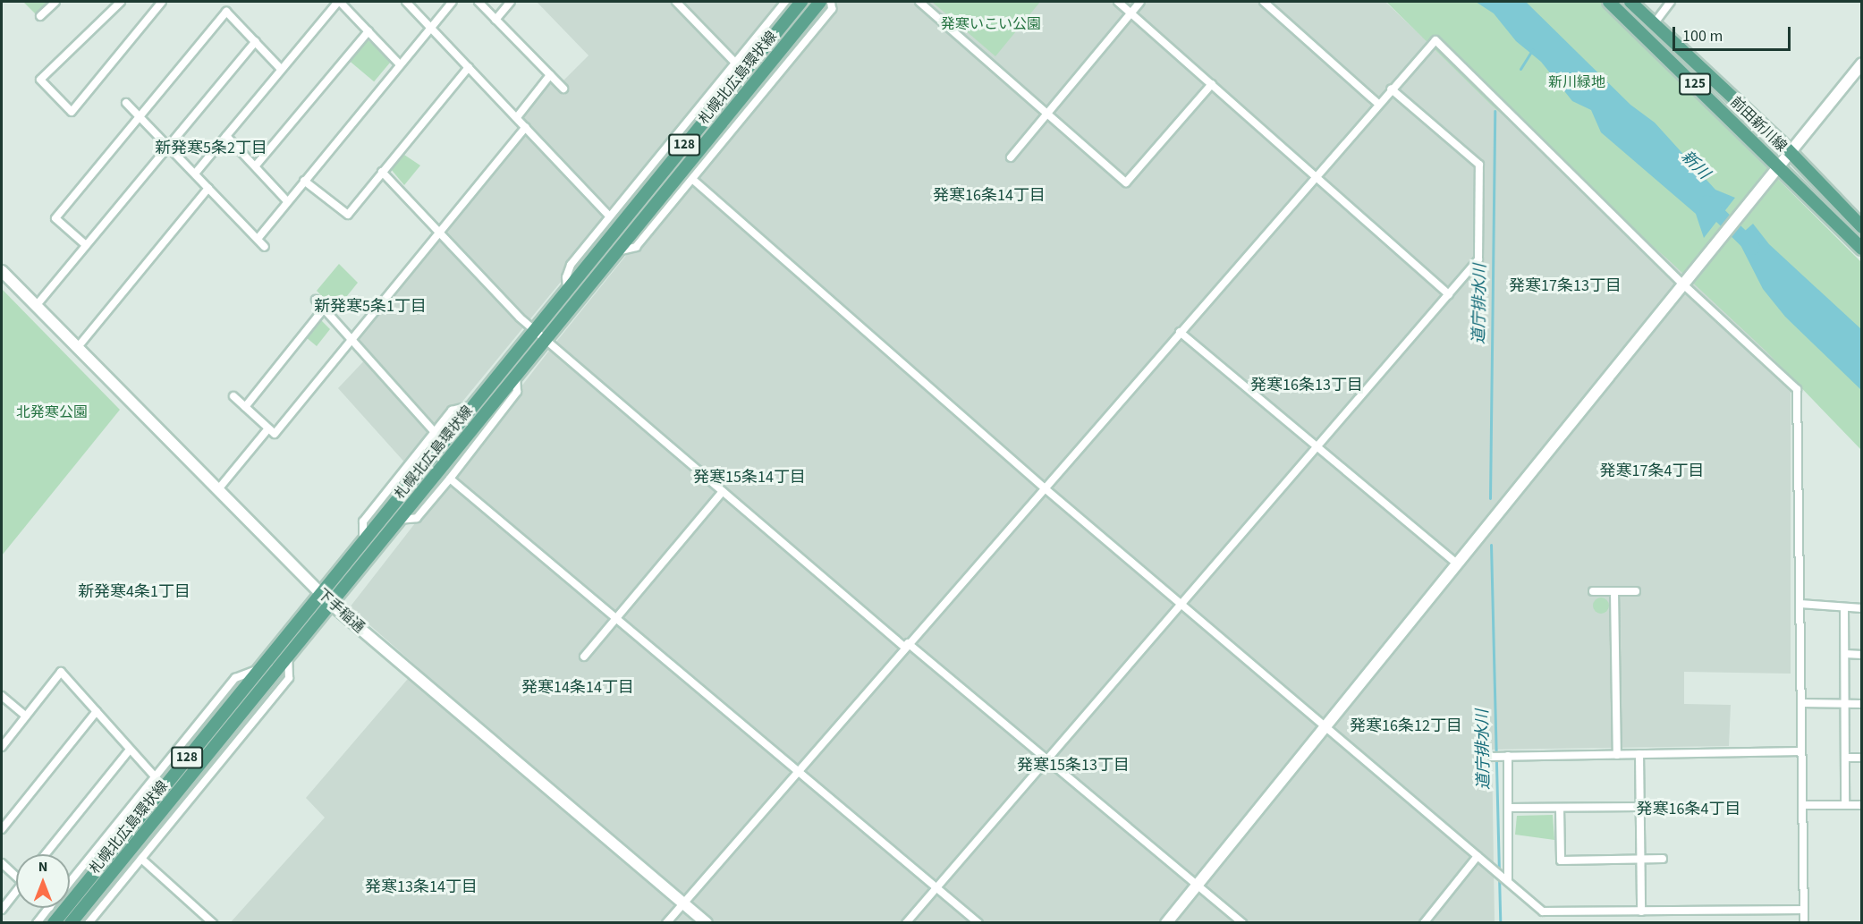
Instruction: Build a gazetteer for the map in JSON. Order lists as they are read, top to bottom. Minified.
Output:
{"streets":{"main road":["札幌北広島環状線","125","前田新川線","128"],"street":["下手稲通"]},"crossings":[["札幌北広島環状線","下手稲通"]],"districts":["新発寒5条2丁目","発寒16条14丁目","発寒17条13丁目","新発寒5条1丁目","発寒16条13丁目","発寒17条4丁目","発寒15条14丁目","新発寒4条1丁目","発寒14条14丁目","発寒16条12丁目","発寒15条13丁目","発寒16条4丁目","発寒13条14丁目"],"water":["新川","道庁排水川"],"parks":["発寒いこい公園","新川緑地","北発寒公園"],"scale_bar":"100 m","north":"top"}
